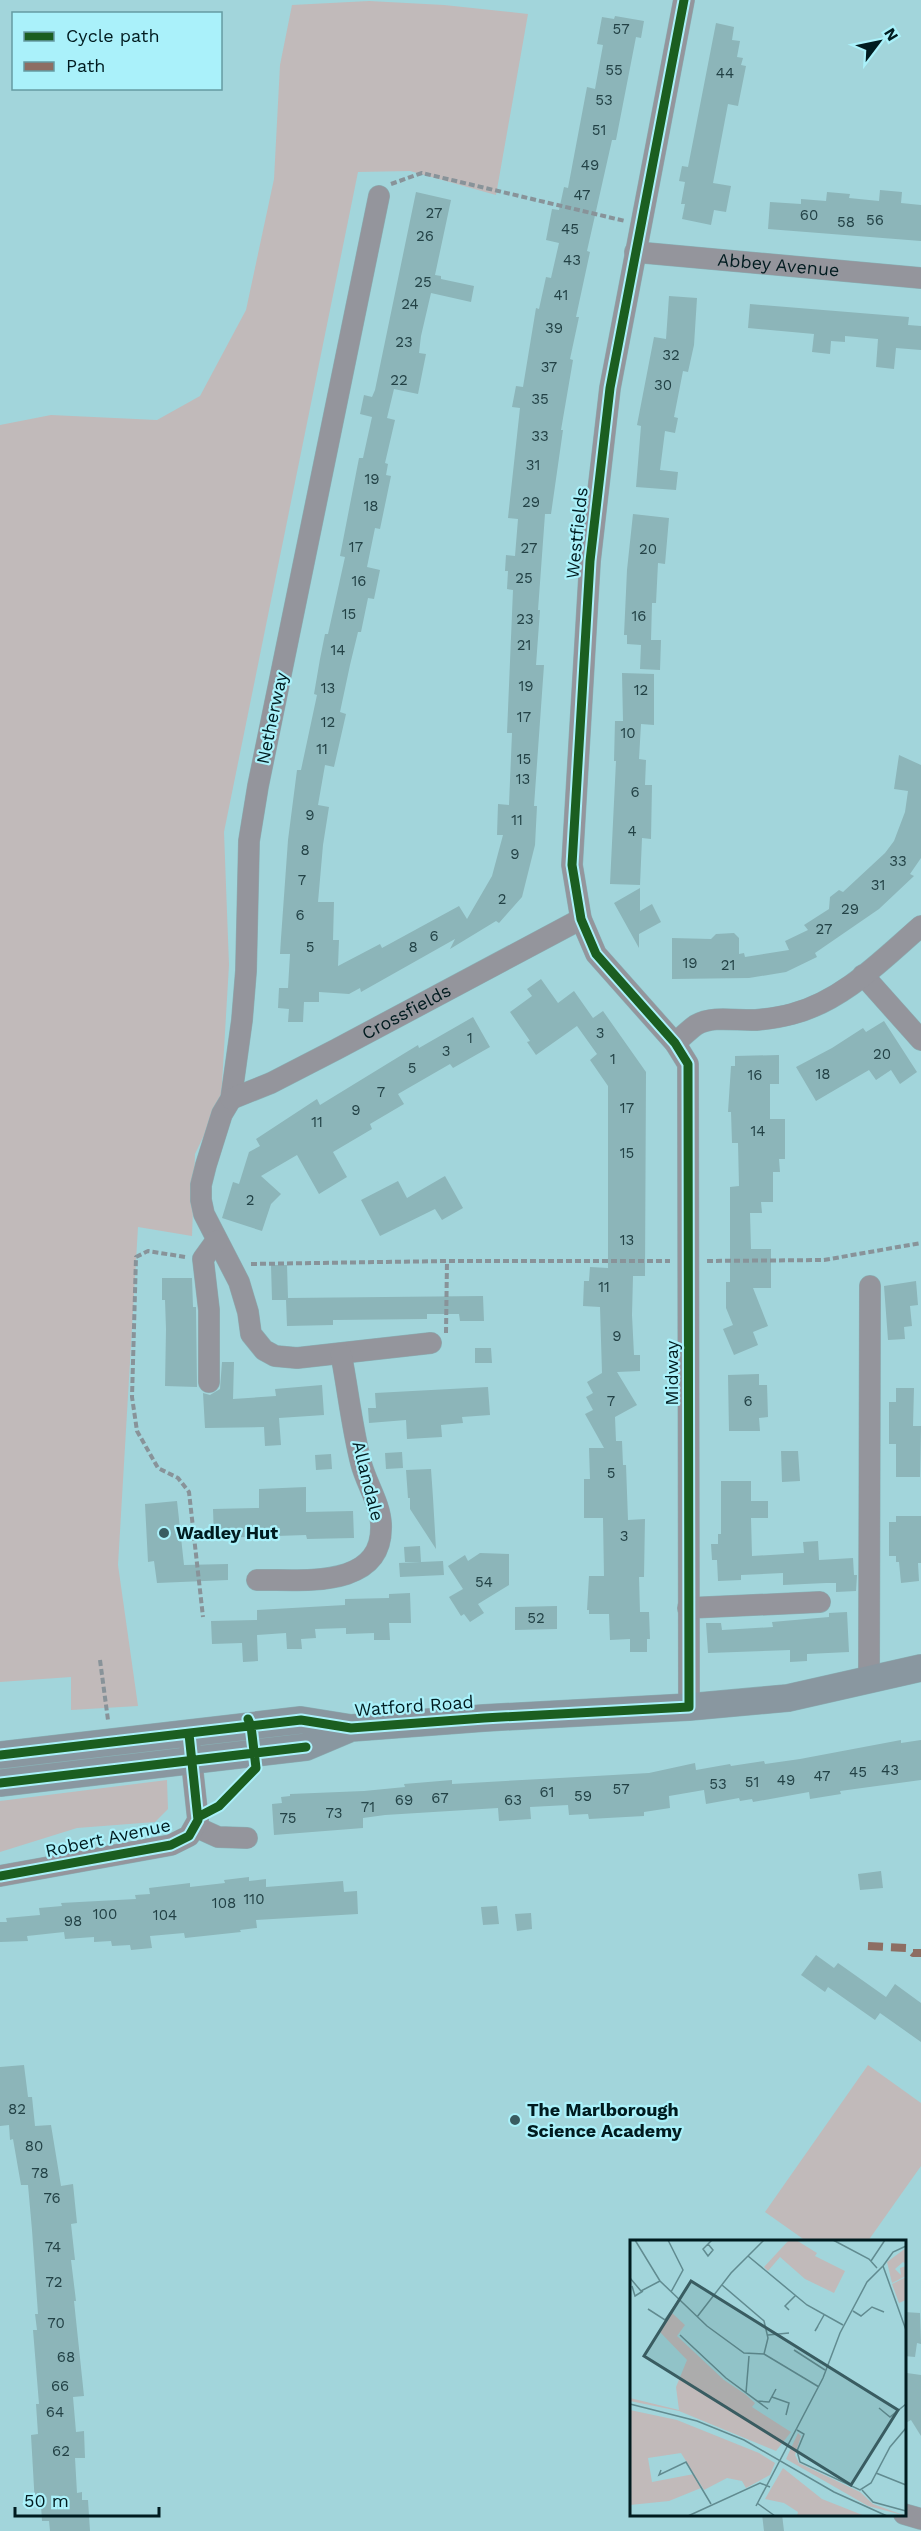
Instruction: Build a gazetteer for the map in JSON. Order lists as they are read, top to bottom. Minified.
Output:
{"streets":{"main road":["Watford Road"],"street":["Abbey Avenue","Westfields","Netherway","Crossfields","Midway","Allandale","Robert Avenue"]},"crossings":[["Abbey Avenue","Westfields"],["Westfields","Crossfields"],["Westfields","Midway"],["Netherway","Crossfields"],["Midway","Watford Road"],["Watford Road","Robert Avenue"]],"places":["Wadley Hut","The Marlborough Science Academy"],"house_numbers":["57","55","44","53","51","49","47","27","60","56","58","45","26","43","25","41","24","39","23","32","37","22","30","35","33","31","19","29","18","17","27","20","25","16","15","16","23","21","14","19","13","12","17","12","10","11","15","13","6","9","11","4","8","9","33","7","31","2","29","6","27","6","5","8","19","21","3","1","3","20","1","5","18","16","7","17","9","11","14","15","2","13","11","9","7","6","5","3","54","52","43","45","47","49","51","53","57","61","59","67","69","63","71","73","75","110","108","100","104","98","82","80","78","76","74","72","70","68","66","64","62"],"legend":["Cycle path","Path"],"scale_bar":"50 m","north":"top right"}
